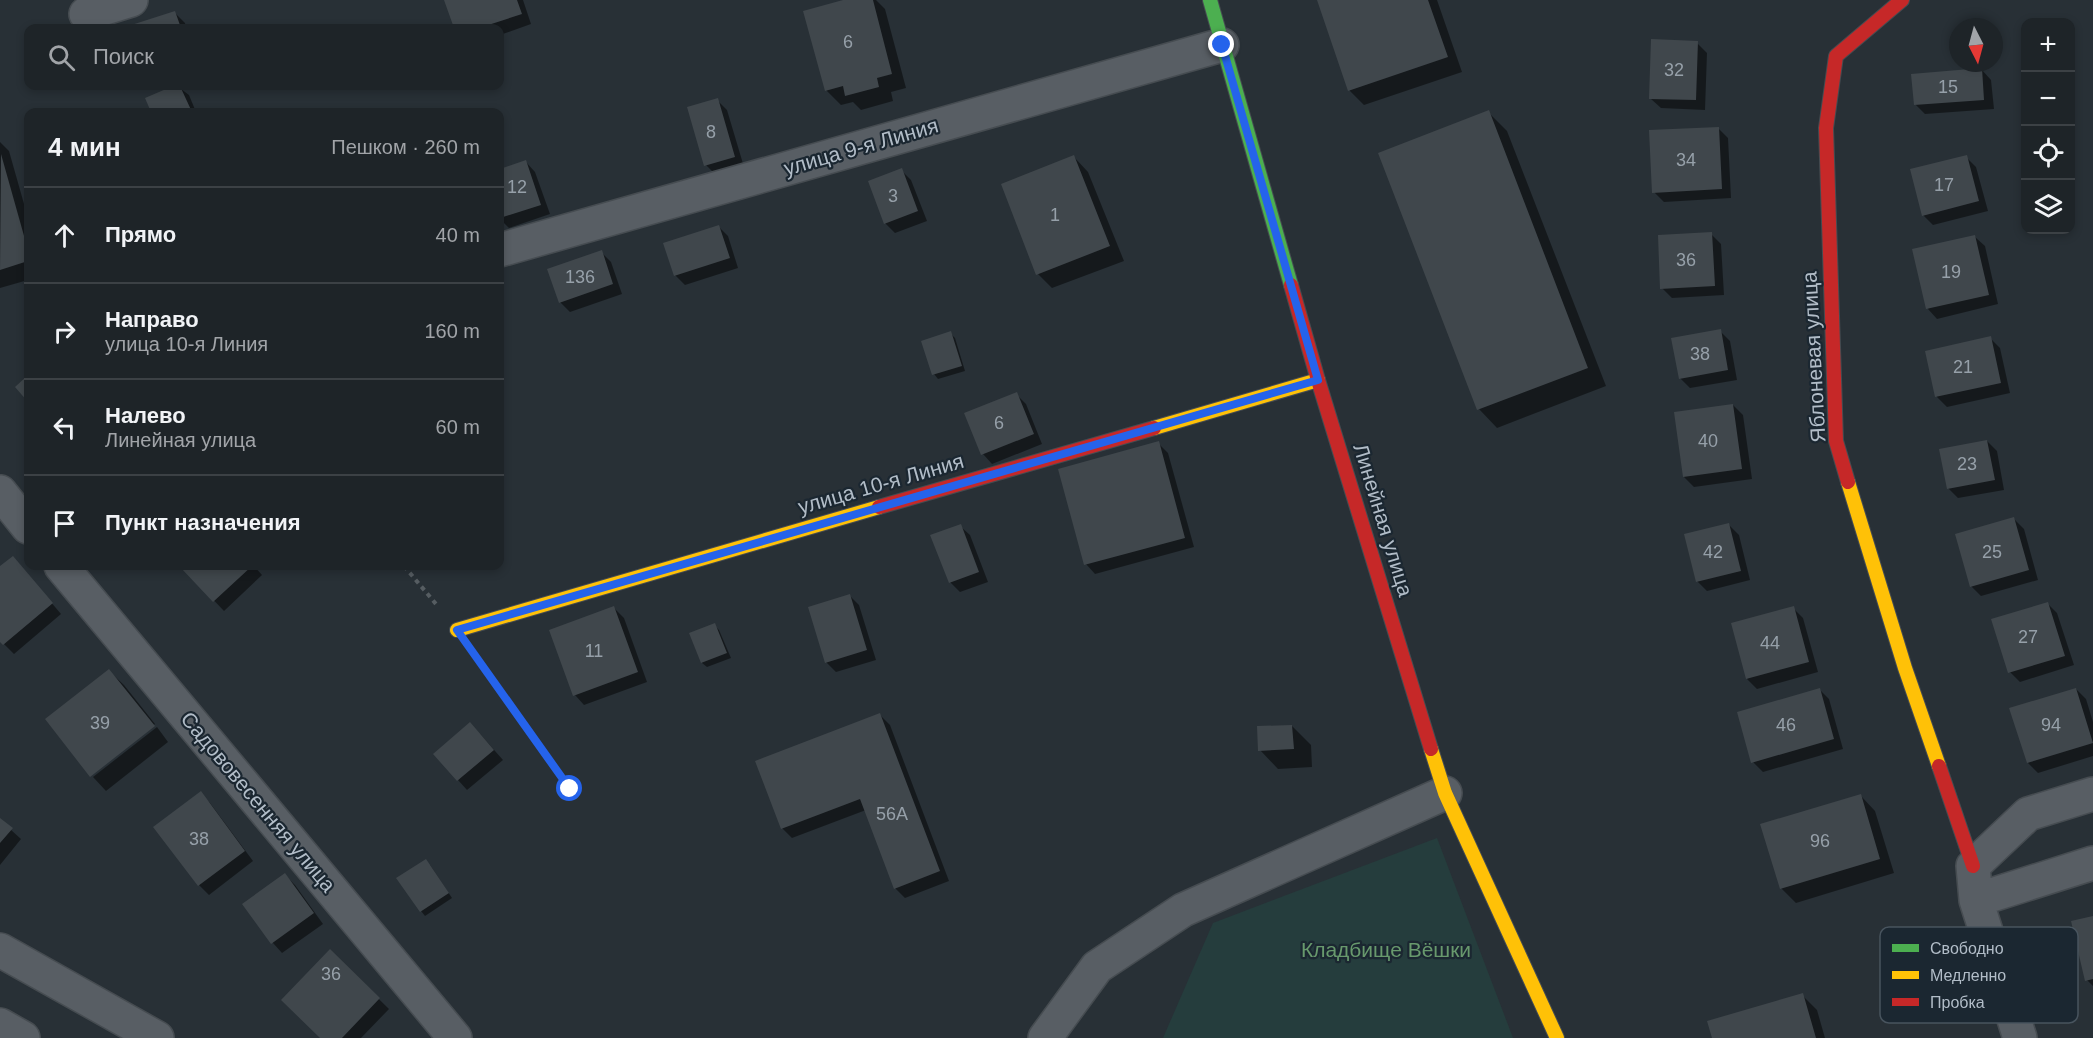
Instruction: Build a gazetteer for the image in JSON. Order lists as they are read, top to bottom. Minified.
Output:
{"streets":{"street":["улица 9-я Линия","Яблоневая улица","улица 10-я Линия","Линейная улица","Садововесенняя улица"]},"crossings":[["улица 9-я Линия","Линейная улица"],["улица 10-я Линия","Линейная улица"]],"parks":["Кладбище Вёшки"],"house_numbers":["6","32","15","8","34","17","12","3","1","36","19","136","38","21","6","40","23","42","25","27","44","11","39","46","94","56А","38","96","36"],"legend":["Свободно","Медленно","Пробка"],"north":"bottom","page":{"map_buttons":["+","−"],"search":"Поиск","heading":["4 мин","Пешком · 260 m"],"list":[["Прямо","40 m"],["Направо","улица 10-я Линия","160 m"],["Налево","Линейная улица","60 m"],"Пункт назначения"]}}
